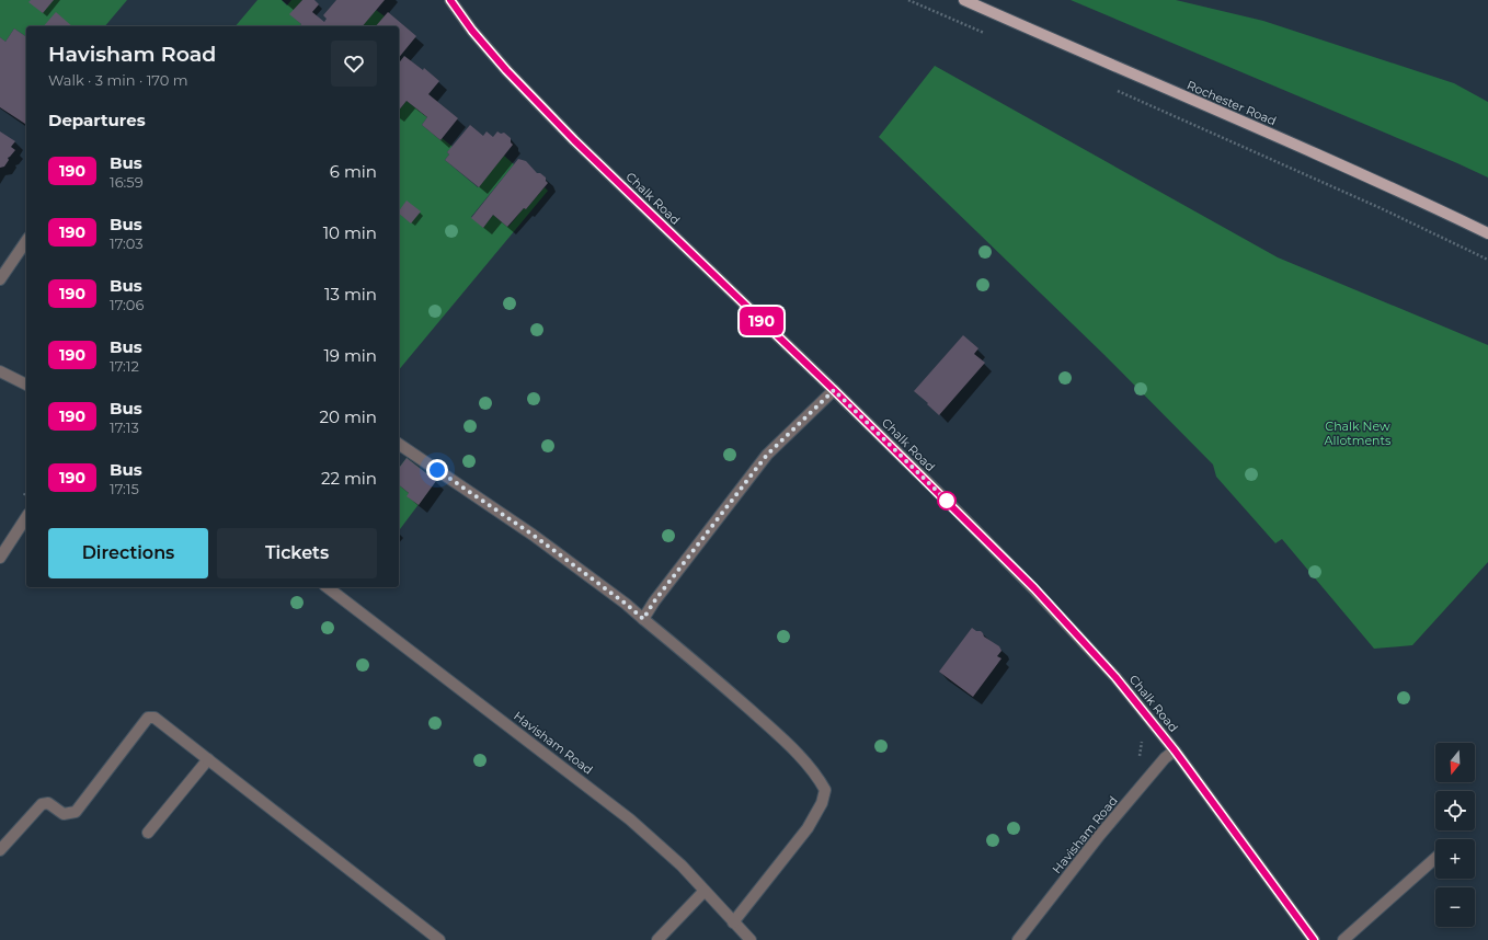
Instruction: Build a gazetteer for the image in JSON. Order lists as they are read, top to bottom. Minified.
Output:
{"streets":{"main road":["Rochester Road"],"street":["Chalk Road","Havisham Road"]},"crossings":[["Chalk Road","Havisham Road"]],"parks":["Chalk New Allotments"],"lines":["bus line 190"],"north":"bottom","page":{"on_map":"190","heading":[["Havisham Road","Walk · 3 min · 170 m"],"Departures"],"list":[{"mark":"190","name":"Bus","note":"16:59","value":"6 min"},{"mark":"190","name":"Bus","note":"17:03","value":"10 min"},{"mark":"190","name":"Bus","note":"17:06","value":"13 min"},{"mark":"190","name":"Bus","note":"17:12","value":"19 min"},{"mark":"190","name":"Bus","note":"17:13","value":"20 min"},{"mark":"190","name":"Bus","note":"17:15","value":"22 min"}],"buttons":["Directions","Tickets"],"map_buttons":["+","−"]}}
